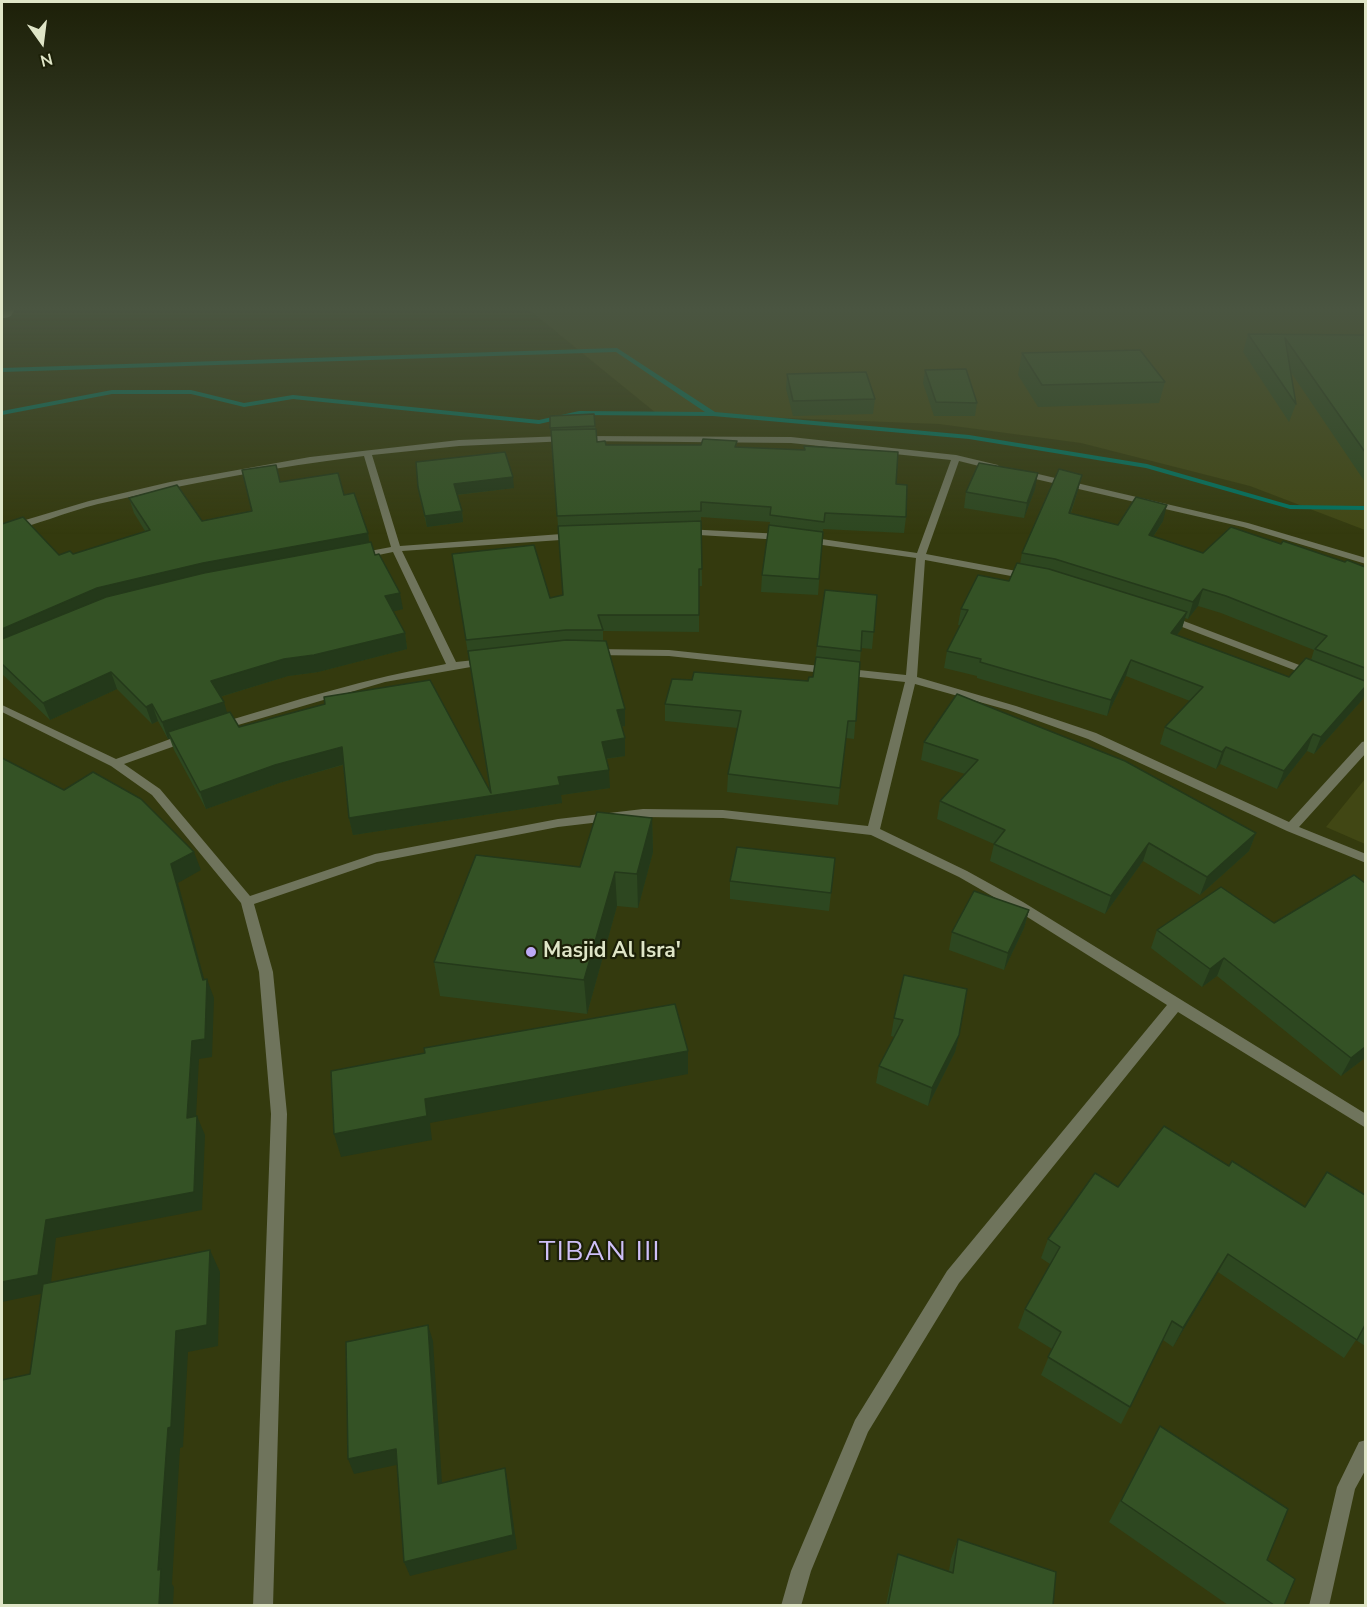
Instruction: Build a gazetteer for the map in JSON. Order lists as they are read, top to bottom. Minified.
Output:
{"districts":["TIBAN III"],"places":["Masjid Al Isra'"],"north":"bottom"}
